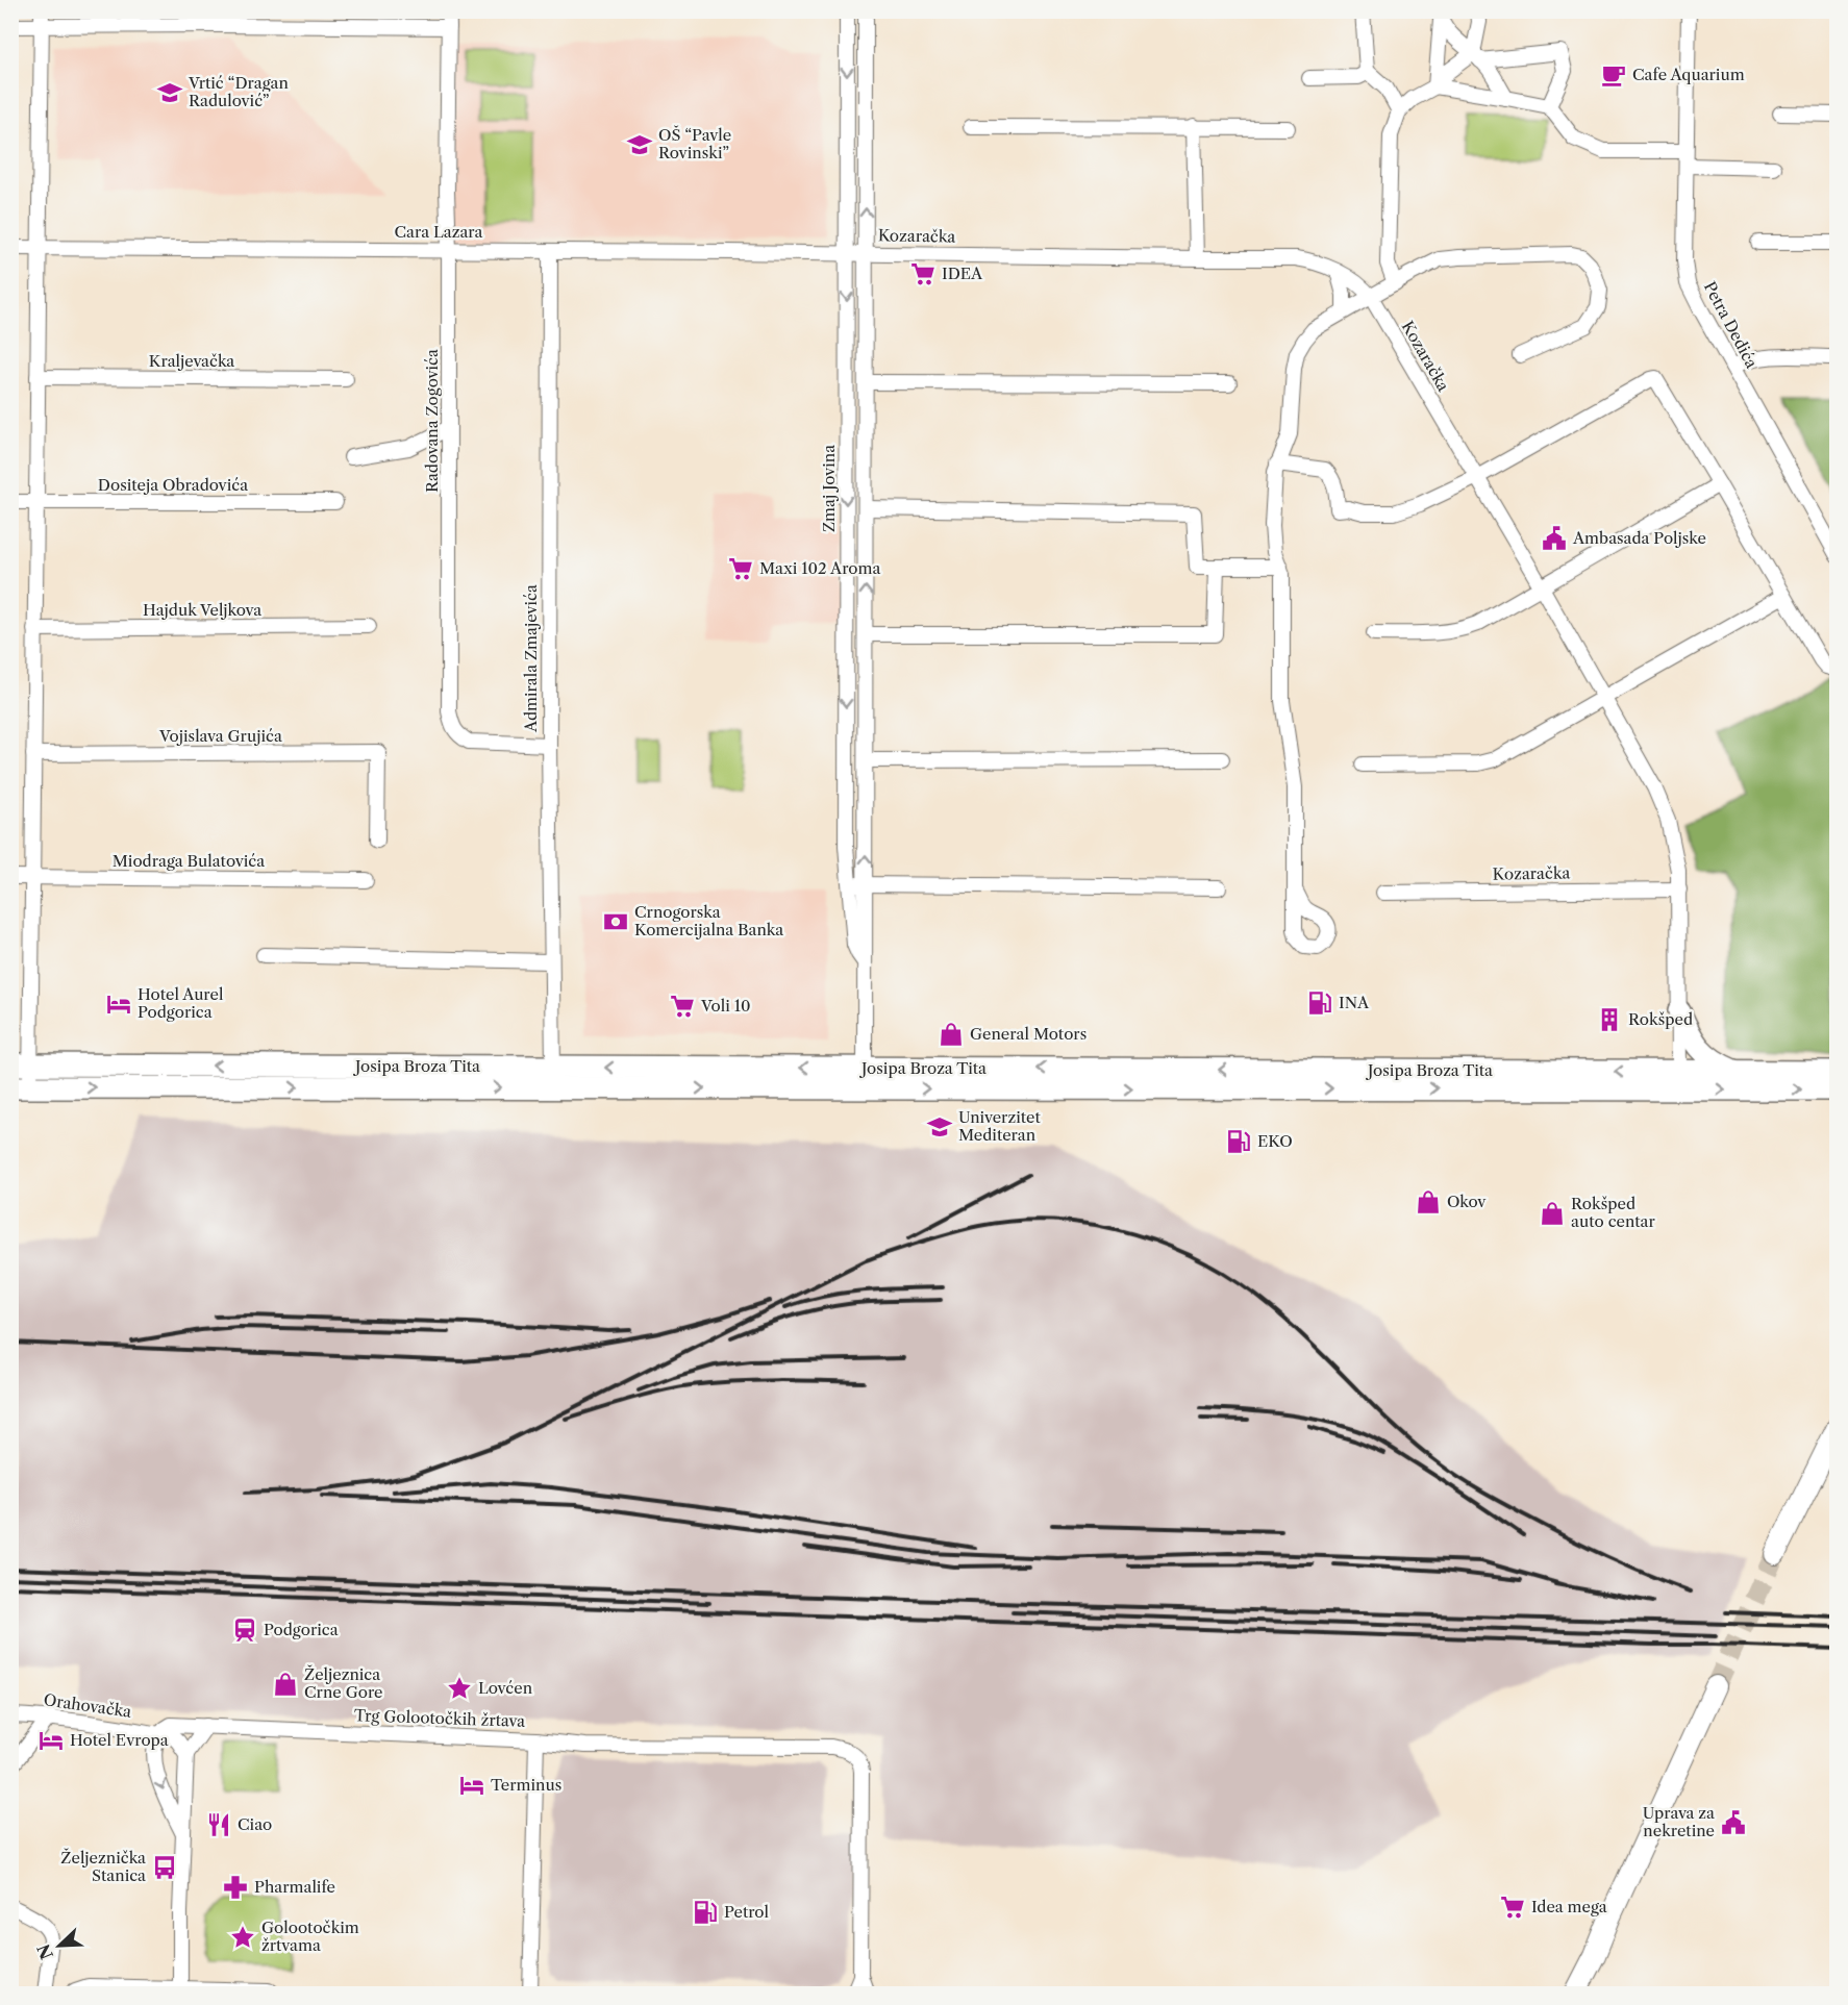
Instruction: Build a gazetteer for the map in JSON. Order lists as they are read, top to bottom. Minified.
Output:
{"streets":{"main road":["Josipa Broza Tita"],"street":["Cara Lazara","Kozaračka","Petra Dedića","Kraljevačka","Radovana Zogovića","Dositeja Obradovića","Zmaj Jovina","Hajduk Veljkova","Admirala Zmajevića","Vojislava Grujića","Miodraga Bulatovića","Orahovačka","Trg Golootočkih žrtava"]},"crossings":[["Cara Lazara","Kozaračka"],["Cara Lazara","Radovana Zogovića"],["Cara Lazara","Zmaj Jovina"],["Cara Lazara","Admirala Zmajevića"],["Kozaračka","Zmaj Jovina"],["Kozaračka","Josipa Broza Tita"],["Radovana Zogovića","Admirala Zmajevića"],["Zmaj Jovina","Josipa Broza Tita"],["Admirala Zmajevića","Josipa Broza Tita"],["Orahovačka","Trg Golootočkih žrtava"]],"places":{"cafe":["Cafe Aquarium"],"school or university":["Vrtić “Dragan Radulović”","OŠ “Pavle Rovinski”","Univerzitet Mediteran"],"supermarket":["IDEA","Maxi 102 Aroma","Voli 10","Idea mega"],"public building":["Ambasada Poljske","Uprava za nekretine"],"bank":["Crnogorska Komercijalna Banka"],"fuel station":["INA","EKO","Petrol"],"hotel":["Hotel Aurel Podgorica","Hotel Evropa","Terminus"],"building":["Rokšped"],"shop":["General Motors","Okov","Rokšped auto centar","Željeznica Crne Gore"],"station":["Podgorica"],"place":["Lovćen","Golootočkim žrtvama"],"restaurant":["Ciao"],"bus stop":["Željeznička Stanica"],"pharmacy":["Pharmalife"]},"north":"bottom left"}
